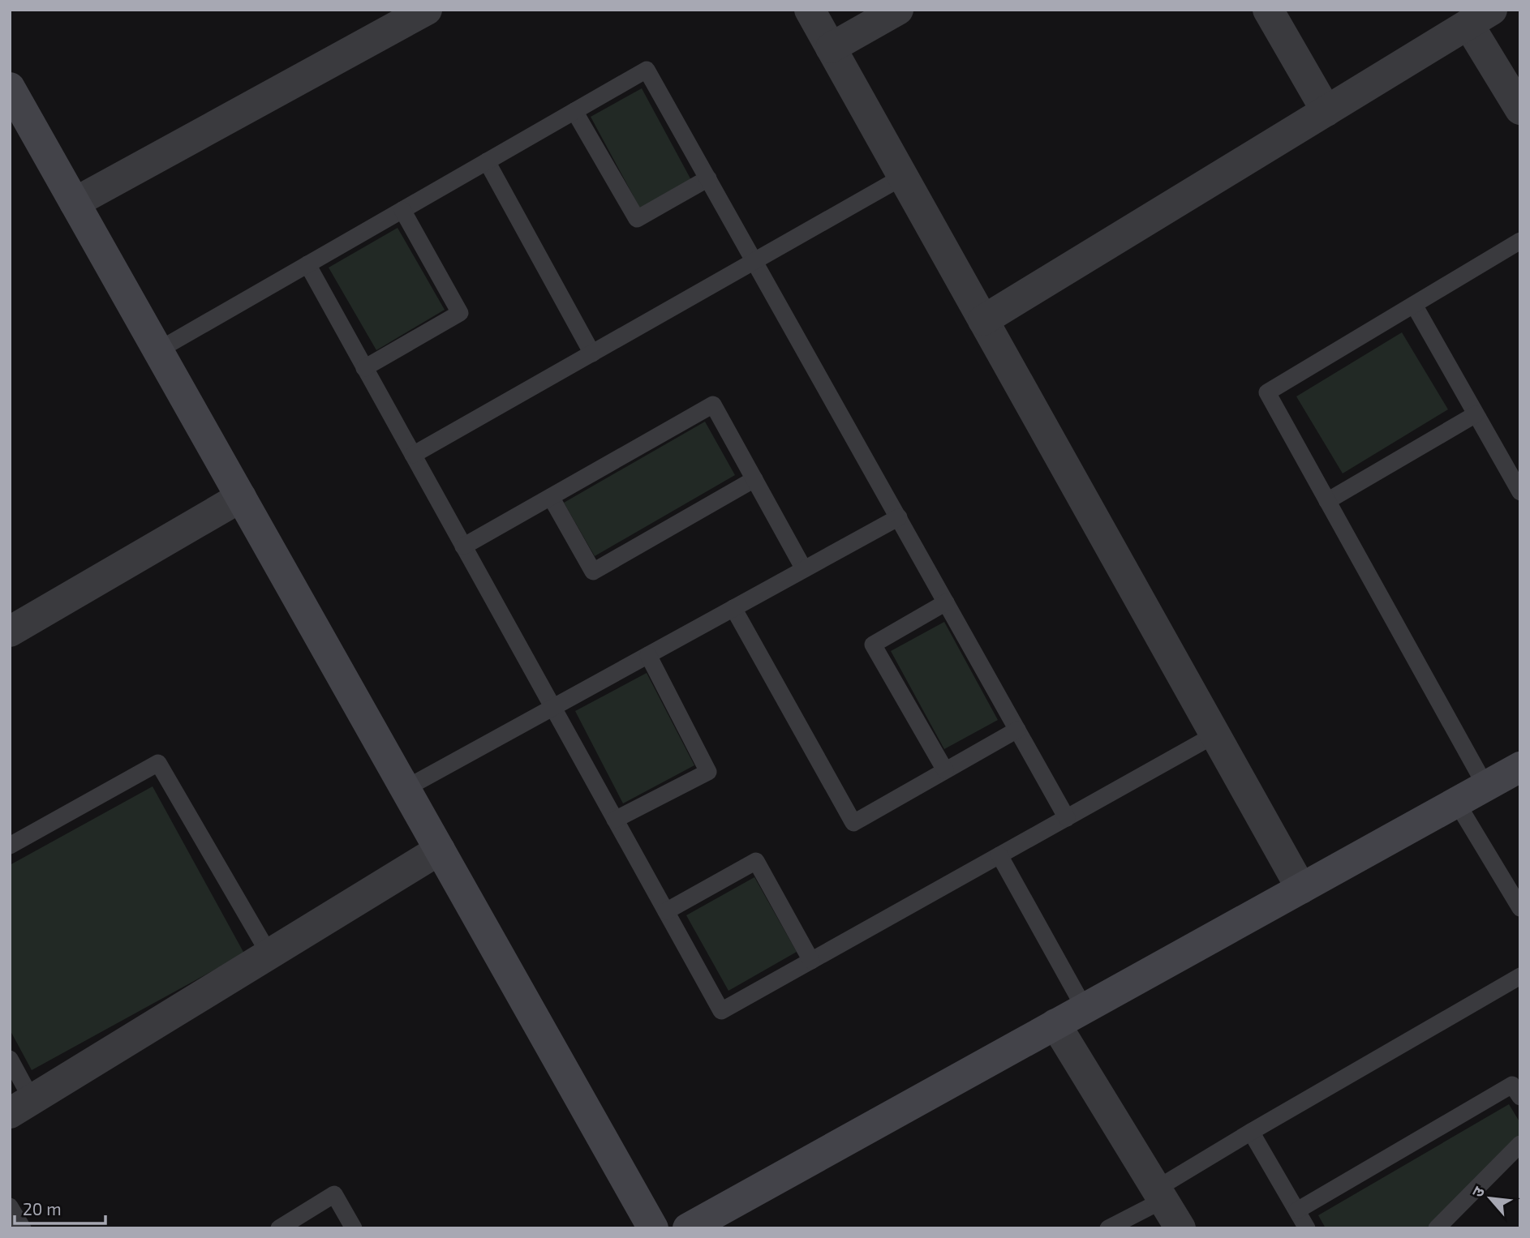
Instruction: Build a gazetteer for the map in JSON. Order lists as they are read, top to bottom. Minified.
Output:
{"scale_bar":"20 m","north":"top left"}
